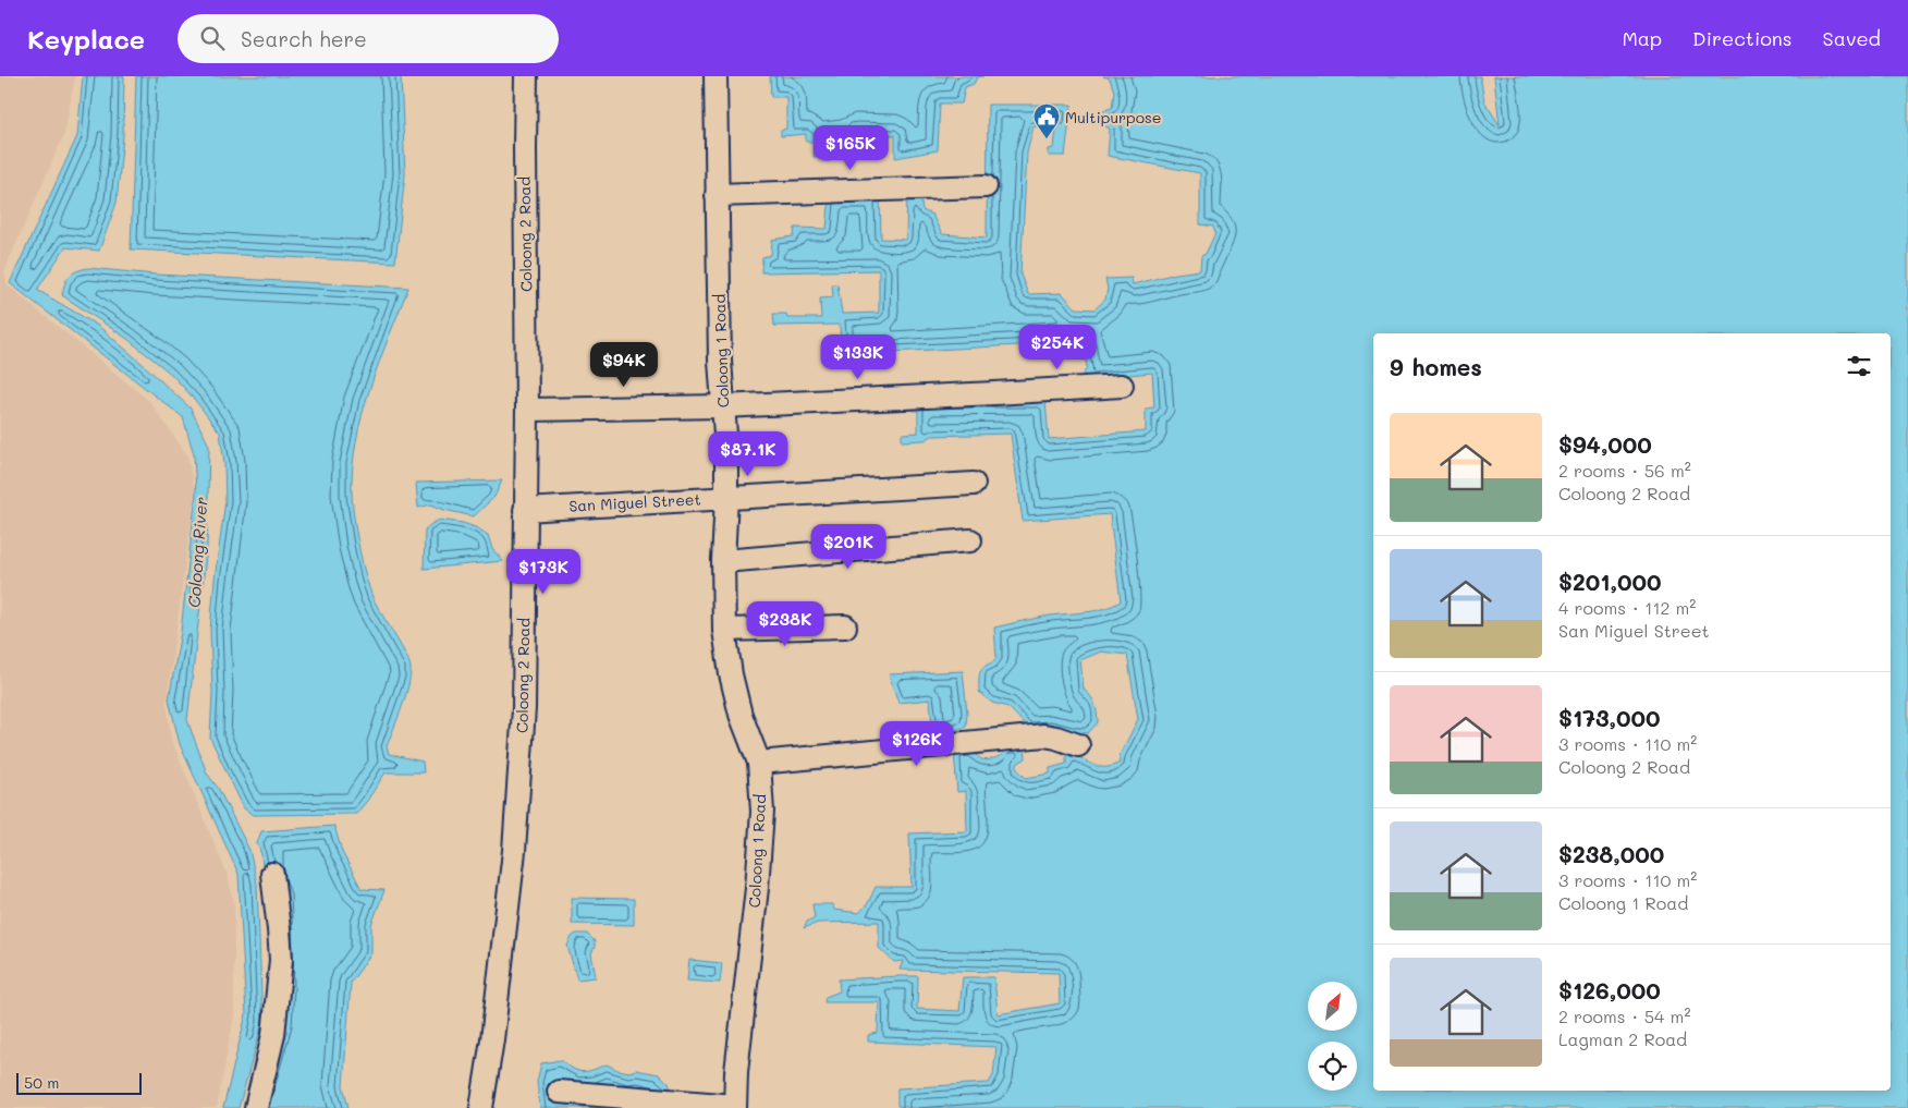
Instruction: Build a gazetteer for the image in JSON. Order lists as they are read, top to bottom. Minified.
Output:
{"streets":{"street":["Coloong 2 Road","Coloong 1 Road","San Miguel Street"]},"crossings":[["Coloong 2 Road","San Miguel Street"],["Coloong 1 Road","San Miguel Street"]],"water":["Coloong River"],"places":{"public building":["Multipurpose"]},"scale_bar":"50 m","north":"top right","page":{"header":"Keyplace","search":"Search here","nav":["Map","Directions","Saved"],"price":["$165K","$254K","$133K","$94K","$87.1K","$201K","$173K","$238K","$126K"],"heading":"9 homes","list":[{"name":"$94,000","note":"2 rooms · 56 m² · Coloong 2 Road"},{"name":"$201,000","note":"4 rooms · 112 m² · San Miguel Street"},{"name":"$173,000","note":"3 rooms · 110 m² · Coloong 2 Road"},{"name":"$238,000","note":"3 rooms · 110 m² · Coloong 1 Road"},{"name":"$126,000","note":"2 rooms · 54 m² · Lagman 2 Road"}],"scale":"50 m"}}
